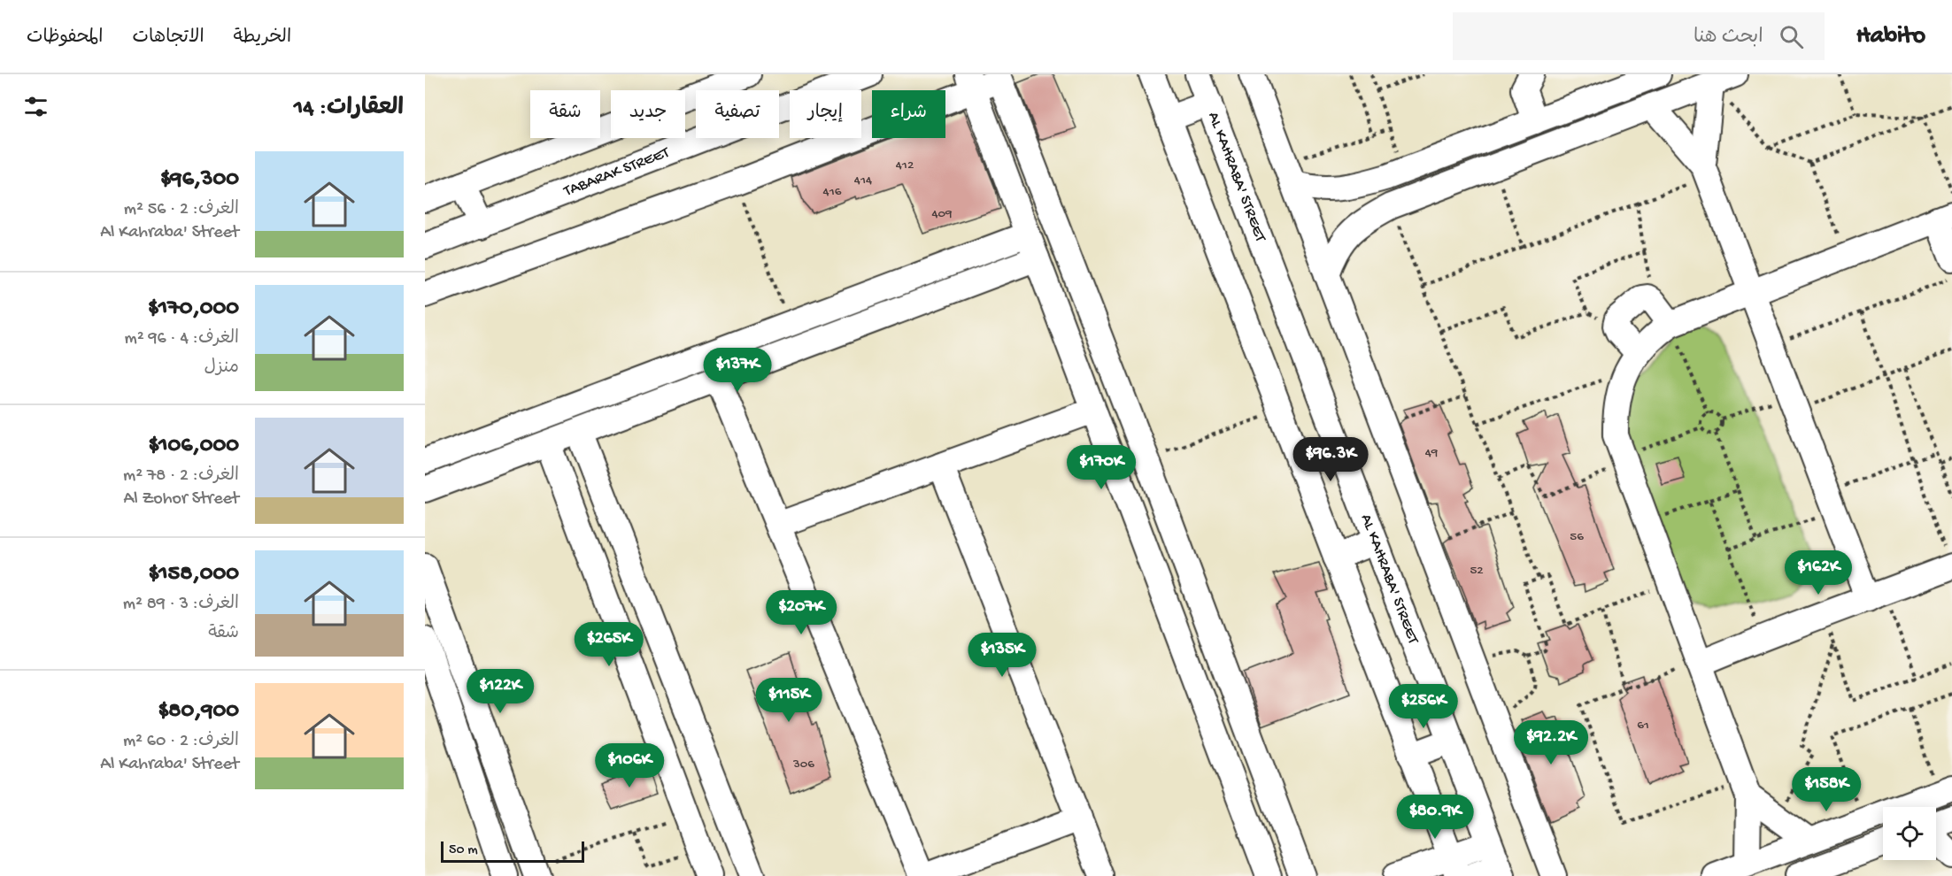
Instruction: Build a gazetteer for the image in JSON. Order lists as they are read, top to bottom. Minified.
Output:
{"streets":{"street":["TABARAK STREET","AL KAHRABA' STREET"]},"house_numbers":["412","414","416","409","49","56","52","61","306"],"scale_bar":"50 m","page":{"header":"Habito","search":"ابحث هنا","nav":["الخريطة","الاتجاهات","المحفوظات"],"heading":"العقارات: 14","chip":["شراء","إيجار","تصفية","جديد","شقة"],"list":[{"name":"$96,300","note":"الغرف: 2 · 56 m² · Al Kahraba' Street"},{"name":"$170,000","note":"الغرف: 4 · 96 m² · منزل"},{"name":"$106,000","note":"الغرف: 2 · 78 m² · Al Zohor Street"},{"name":"$158,000","note":"الغرف: 3 · 89 m² · شقة"},{"name":"$80,900","note":"الغرف: 2 · 60 m² · Al Kahraba' Street"}],"price":["$137K","$96.3K","$170K","$162K","$207K","$265K","$135K","$122K","$115K","$256K","$92.2K","$106K","$158K","$80.9K"],"scale":"50 m"}}
